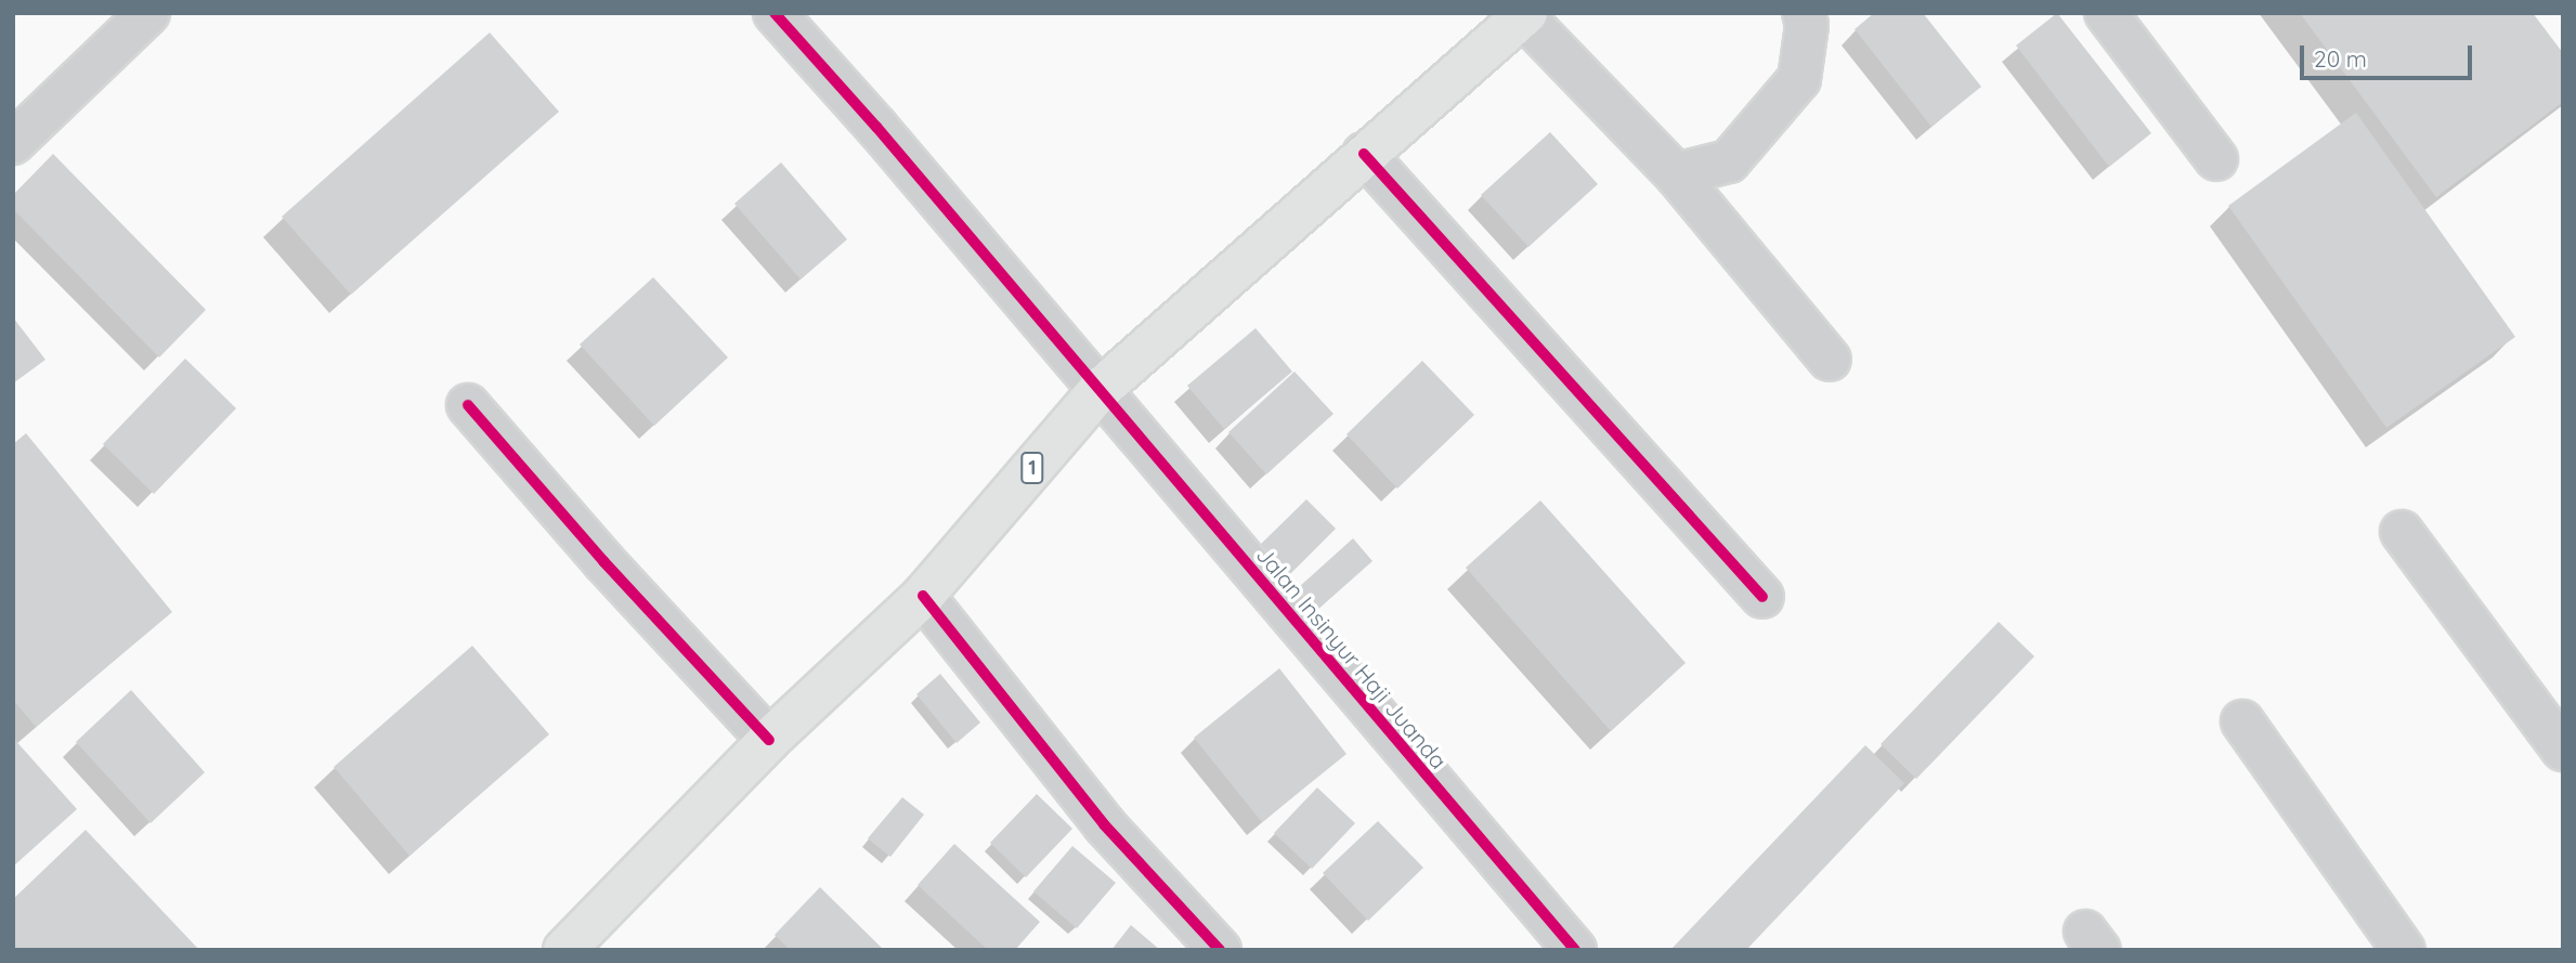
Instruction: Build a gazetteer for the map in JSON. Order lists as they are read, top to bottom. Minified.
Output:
{"streets":{"highway":["1"],"street":["Jalan Insinyur Haji Juanda"]},"crossings":[["1","Jalan Insinyur Haji Juanda"]],"scale_bar":"20 m"}
